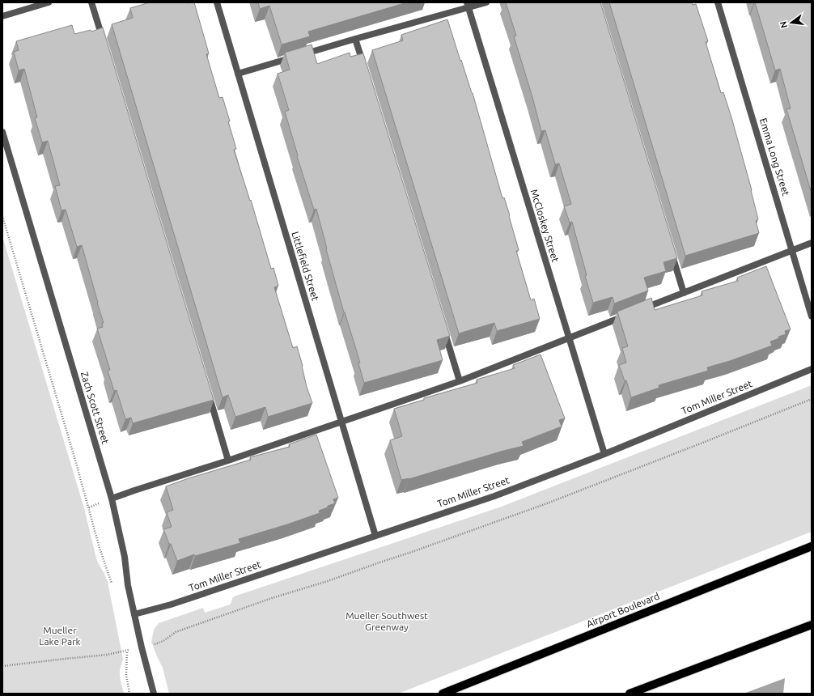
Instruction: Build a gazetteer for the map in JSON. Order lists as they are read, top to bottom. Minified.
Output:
{"streets":{"main road":["Airport Boulevard"],"street":["Emma Long Street","McCloskey Street","Littlefield Street","Tom Miller Street","Zach Scott Street"]},"crossings":[["McCloskey Street","Tom Miller Street"],["Littlefield Street","Tom Miller Street"],["Tom Miller Street","Zach Scott Street"]],"parks":["Mueller Southwest Greenway","Mueller Lake Park"],"north":"left"}
